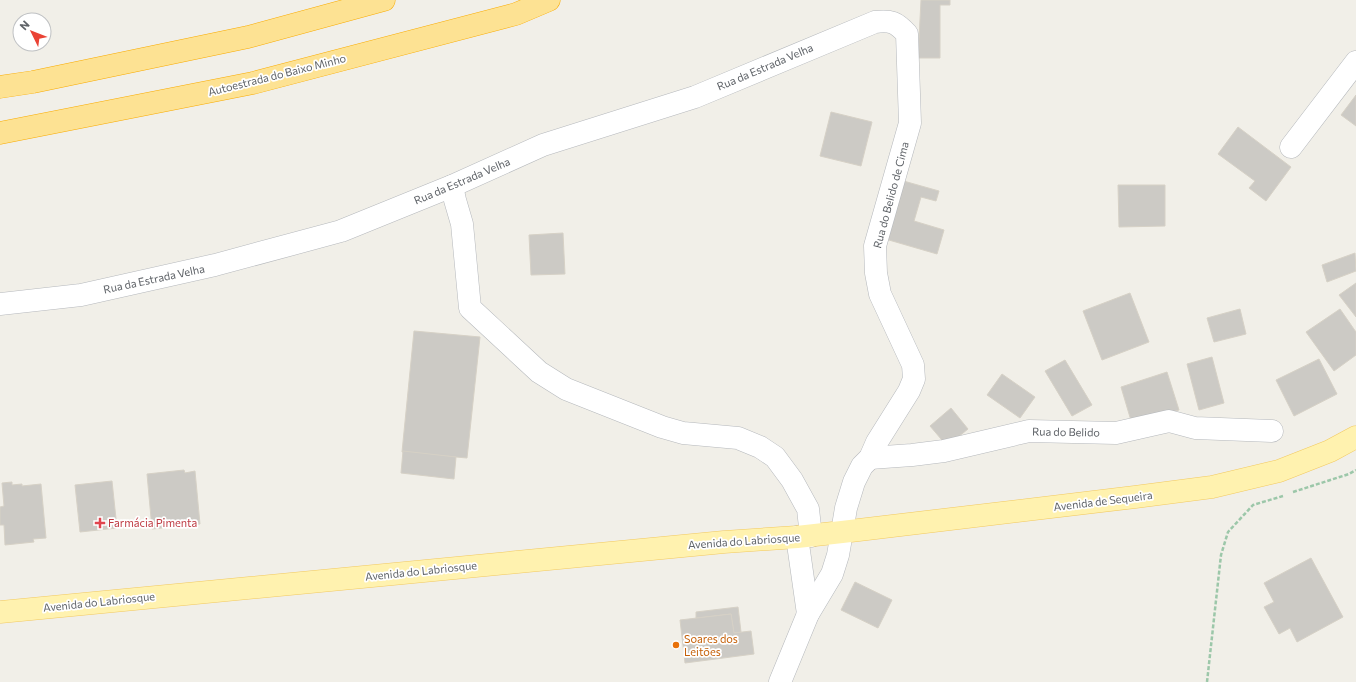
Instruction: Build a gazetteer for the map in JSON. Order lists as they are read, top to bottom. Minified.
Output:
{"streets":{"highway":["Autoestrada do Baixo Minho"],"main road":["Avenida de Sequeira","Avenida do Labriosque"],"street":["Rua da Estrada Velha","Rua do Belido de Cima","Rua do Belido"]},"crossings":[["Rua da Estrada Velha","Rua do Belido de Cima"],["Rua do Belido de Cima","Rua do Belido"],["Avenida de Sequeira","Avenida do Labriosque"]],"places":{"health":["Farmácia Pimenta"],"other":["Soares dos Leitões"]},"north":"top left"}
